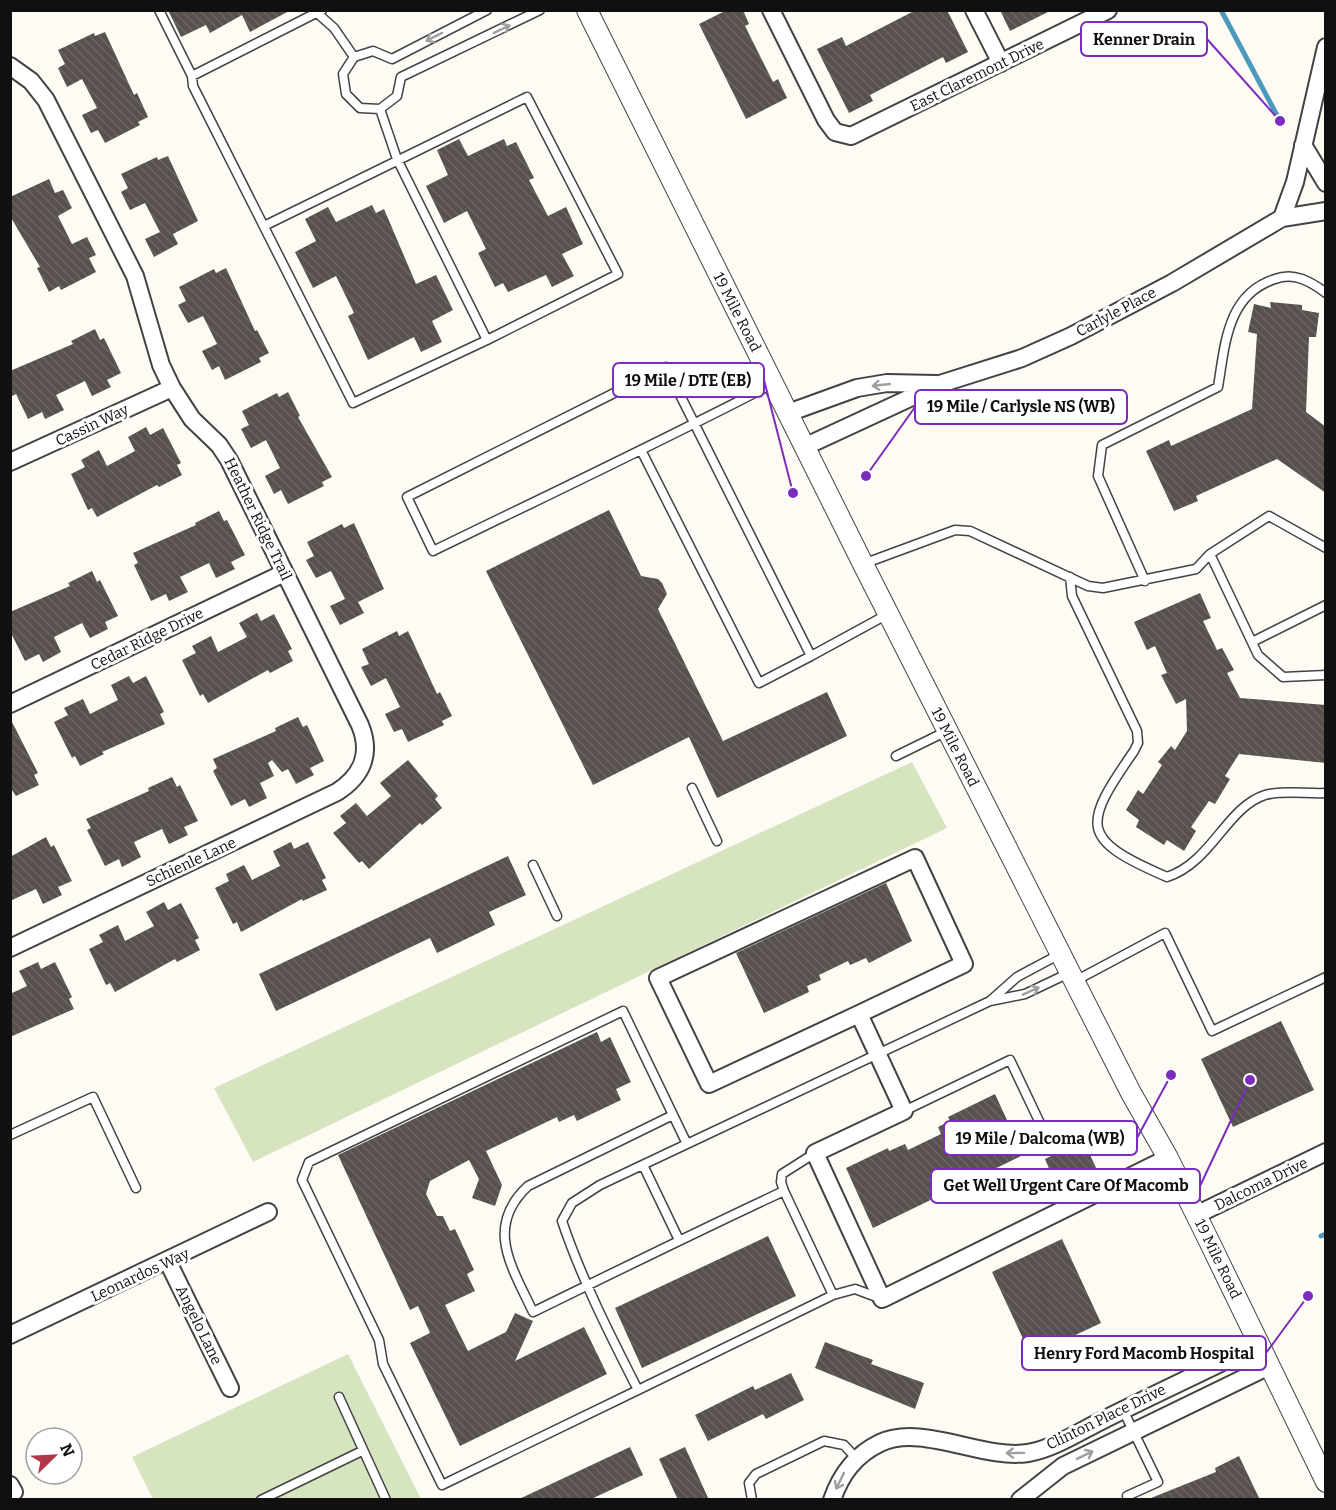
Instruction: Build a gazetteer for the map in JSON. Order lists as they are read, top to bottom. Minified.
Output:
{"streets":{"street":["East Claremont Drive","19 Mile Road","Carlyle Place","Cassin Way","Heather Ridge Trail","Cedar Ridge Drive","Schienle Lane","Dalcoma Drive","Leonardos Way","Angelo Lane","Clinton Place Drive"]},"crossings":[["19 Mile Road","Carlyle Place"],["19 Mile Road","Dalcoma Drive"],["19 Mile Road","Clinton Place Drive"],["Cassin Way","Heather Ridge Trail"],["Heather Ridge Trail","Cedar Ridge Drive"],["Heather Ridge Trail","Schienle Lane"],["Leonardos Way","Angelo Lane"]],"places":["Kenner Drain","19 Mile / Carlysle NS (WB)","19 Mile / DTE (EB)","19 Mile / Dalcoma (WB)","Get Well Urgent Care Of Macomb","Henry Ford Macomb Hospital"],"north":"top right"}
